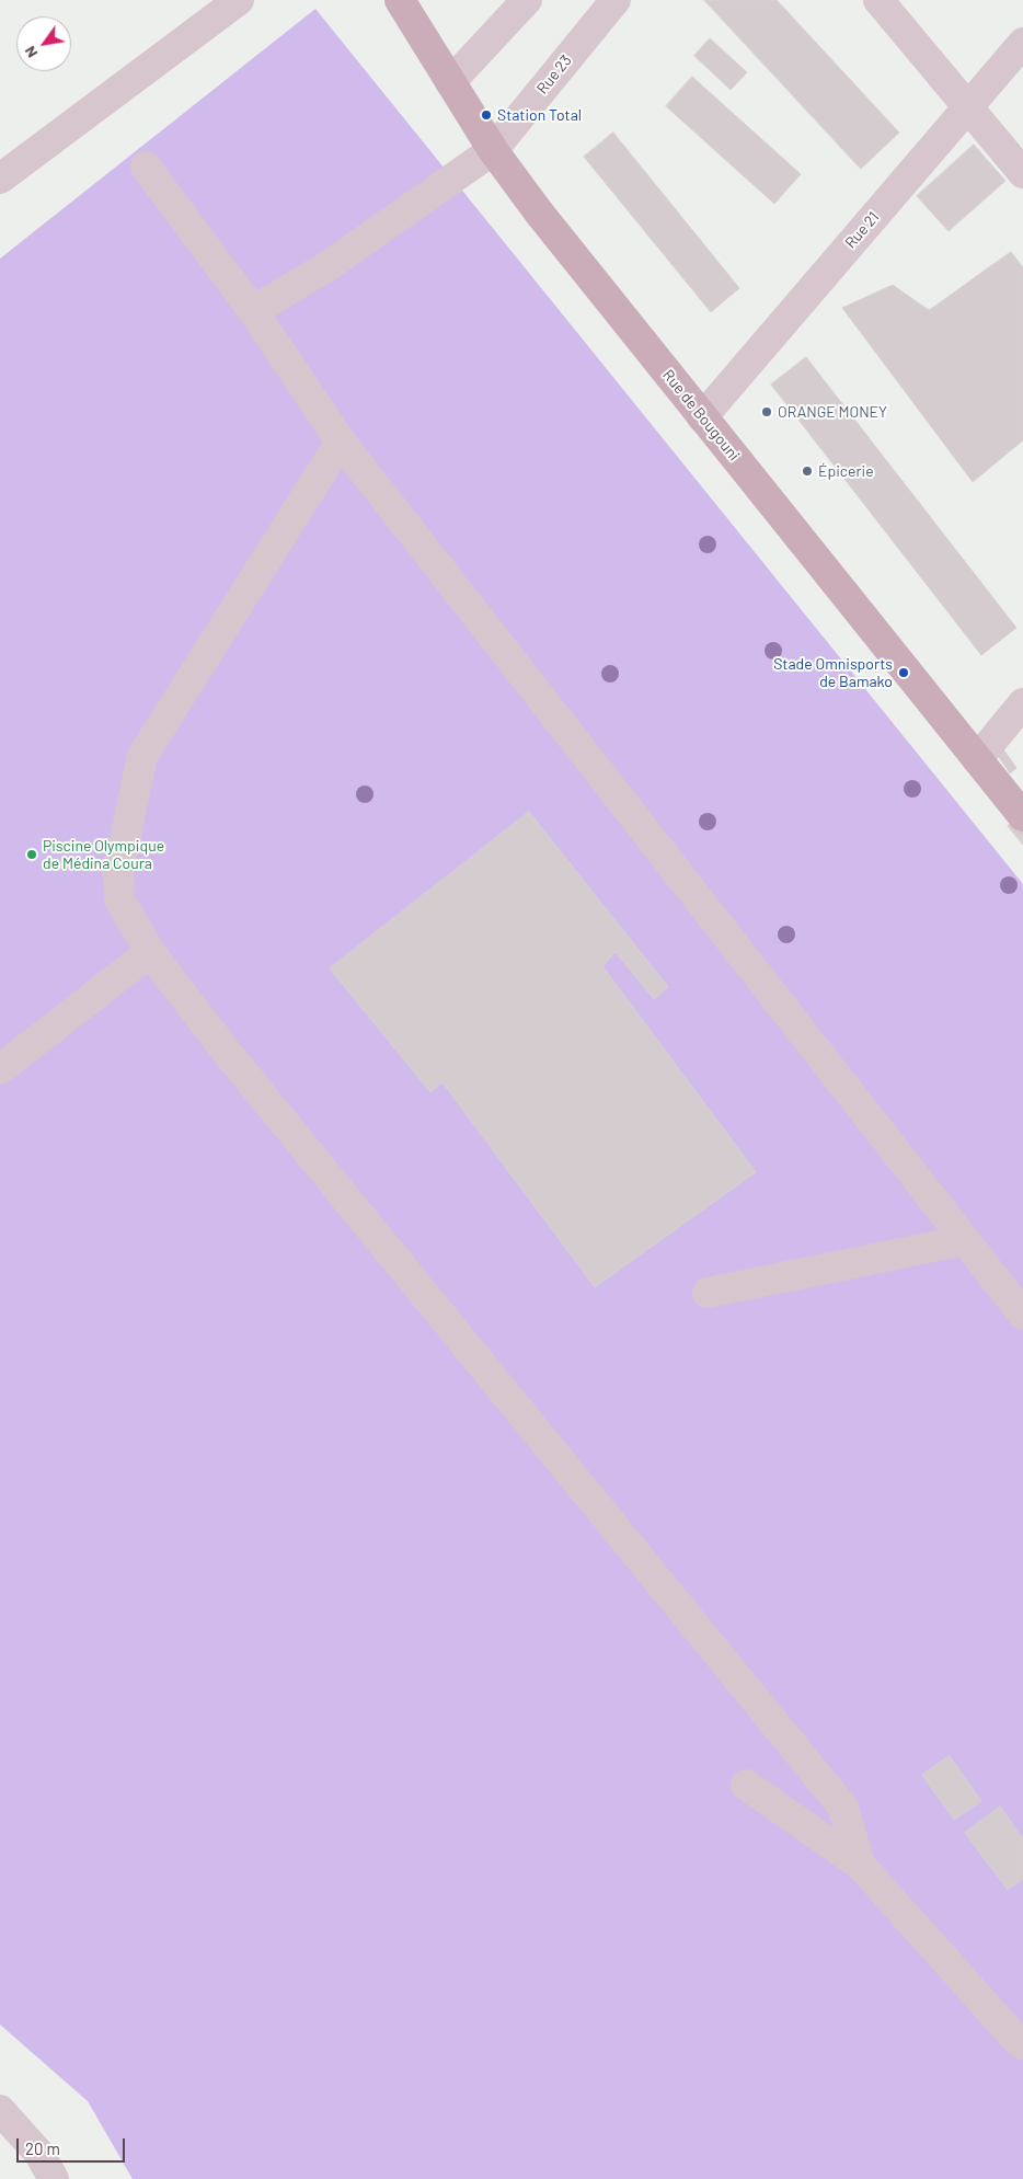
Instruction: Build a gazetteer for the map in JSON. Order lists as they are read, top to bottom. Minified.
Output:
{"streets":{"main road":["Rue de Bougouni"],"street":["Rue 23","Rue 21"]},"crossings":[["Rue 23","Rue de Bougouni"],["Rue 21","Rue de Bougouni"]],"places":["Station Total","ORANGE MONEY","Épicerie","Stade Omnisports de Bamako","Piscine Olympique de Médina Coura"],"scale_bar":"20 m","north":"bottom left"}
